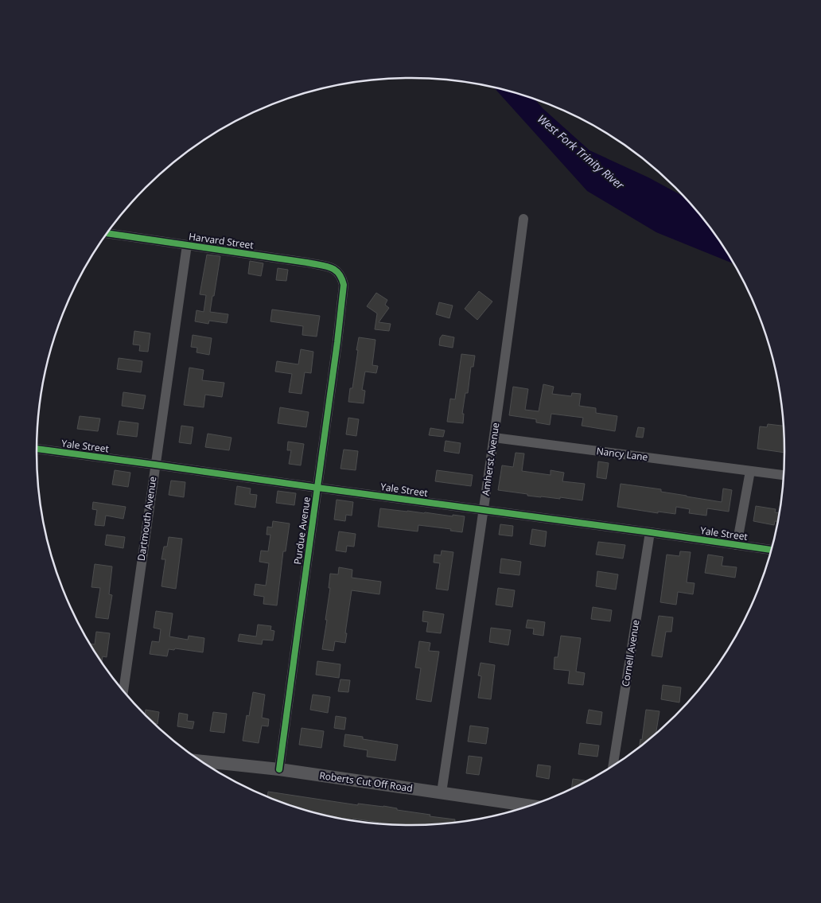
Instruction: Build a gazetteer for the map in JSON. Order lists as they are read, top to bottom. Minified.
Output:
{"streets":{"street":["Harvard Street","Yale Street","Nancy Lane","Amherst Avenue","Dartmouth Avenue","Purdue Avenue","Cornell Avenue","Roberts Cut Off Road"]},"crossings":[["Harvard Street","Dartmouth Avenue"],["Harvard Street","Purdue Avenue"],["Yale Street","Amherst Avenue"],["Yale Street","Dartmouth Avenue"],["Yale Street","Purdue Avenue"],["Yale Street","Cornell Avenue"],["Nancy Lane","Amherst Avenue"],["Amherst Avenue","Roberts Cut Off Road"],["Purdue Avenue","Roberts Cut Off Road"]],"water":["West Fork Trinity River"]}
